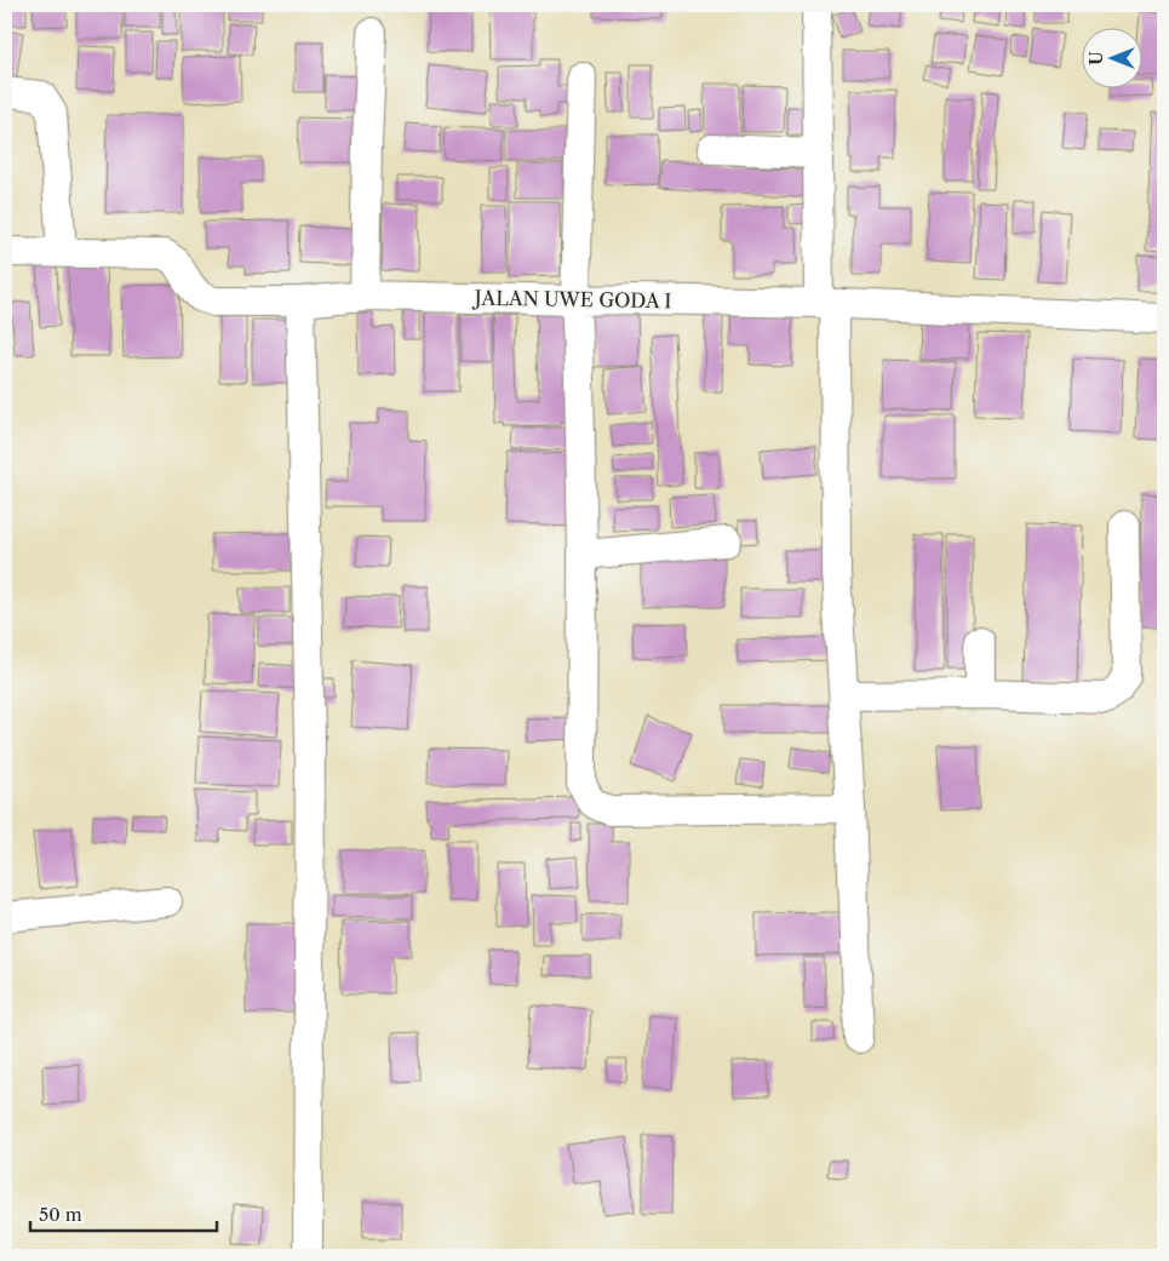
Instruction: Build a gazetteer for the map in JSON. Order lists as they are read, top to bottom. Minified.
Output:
{"streets":{"street":["JALAN UWE GODA I"]},"scale_bar":"50 m","north":"left"}
